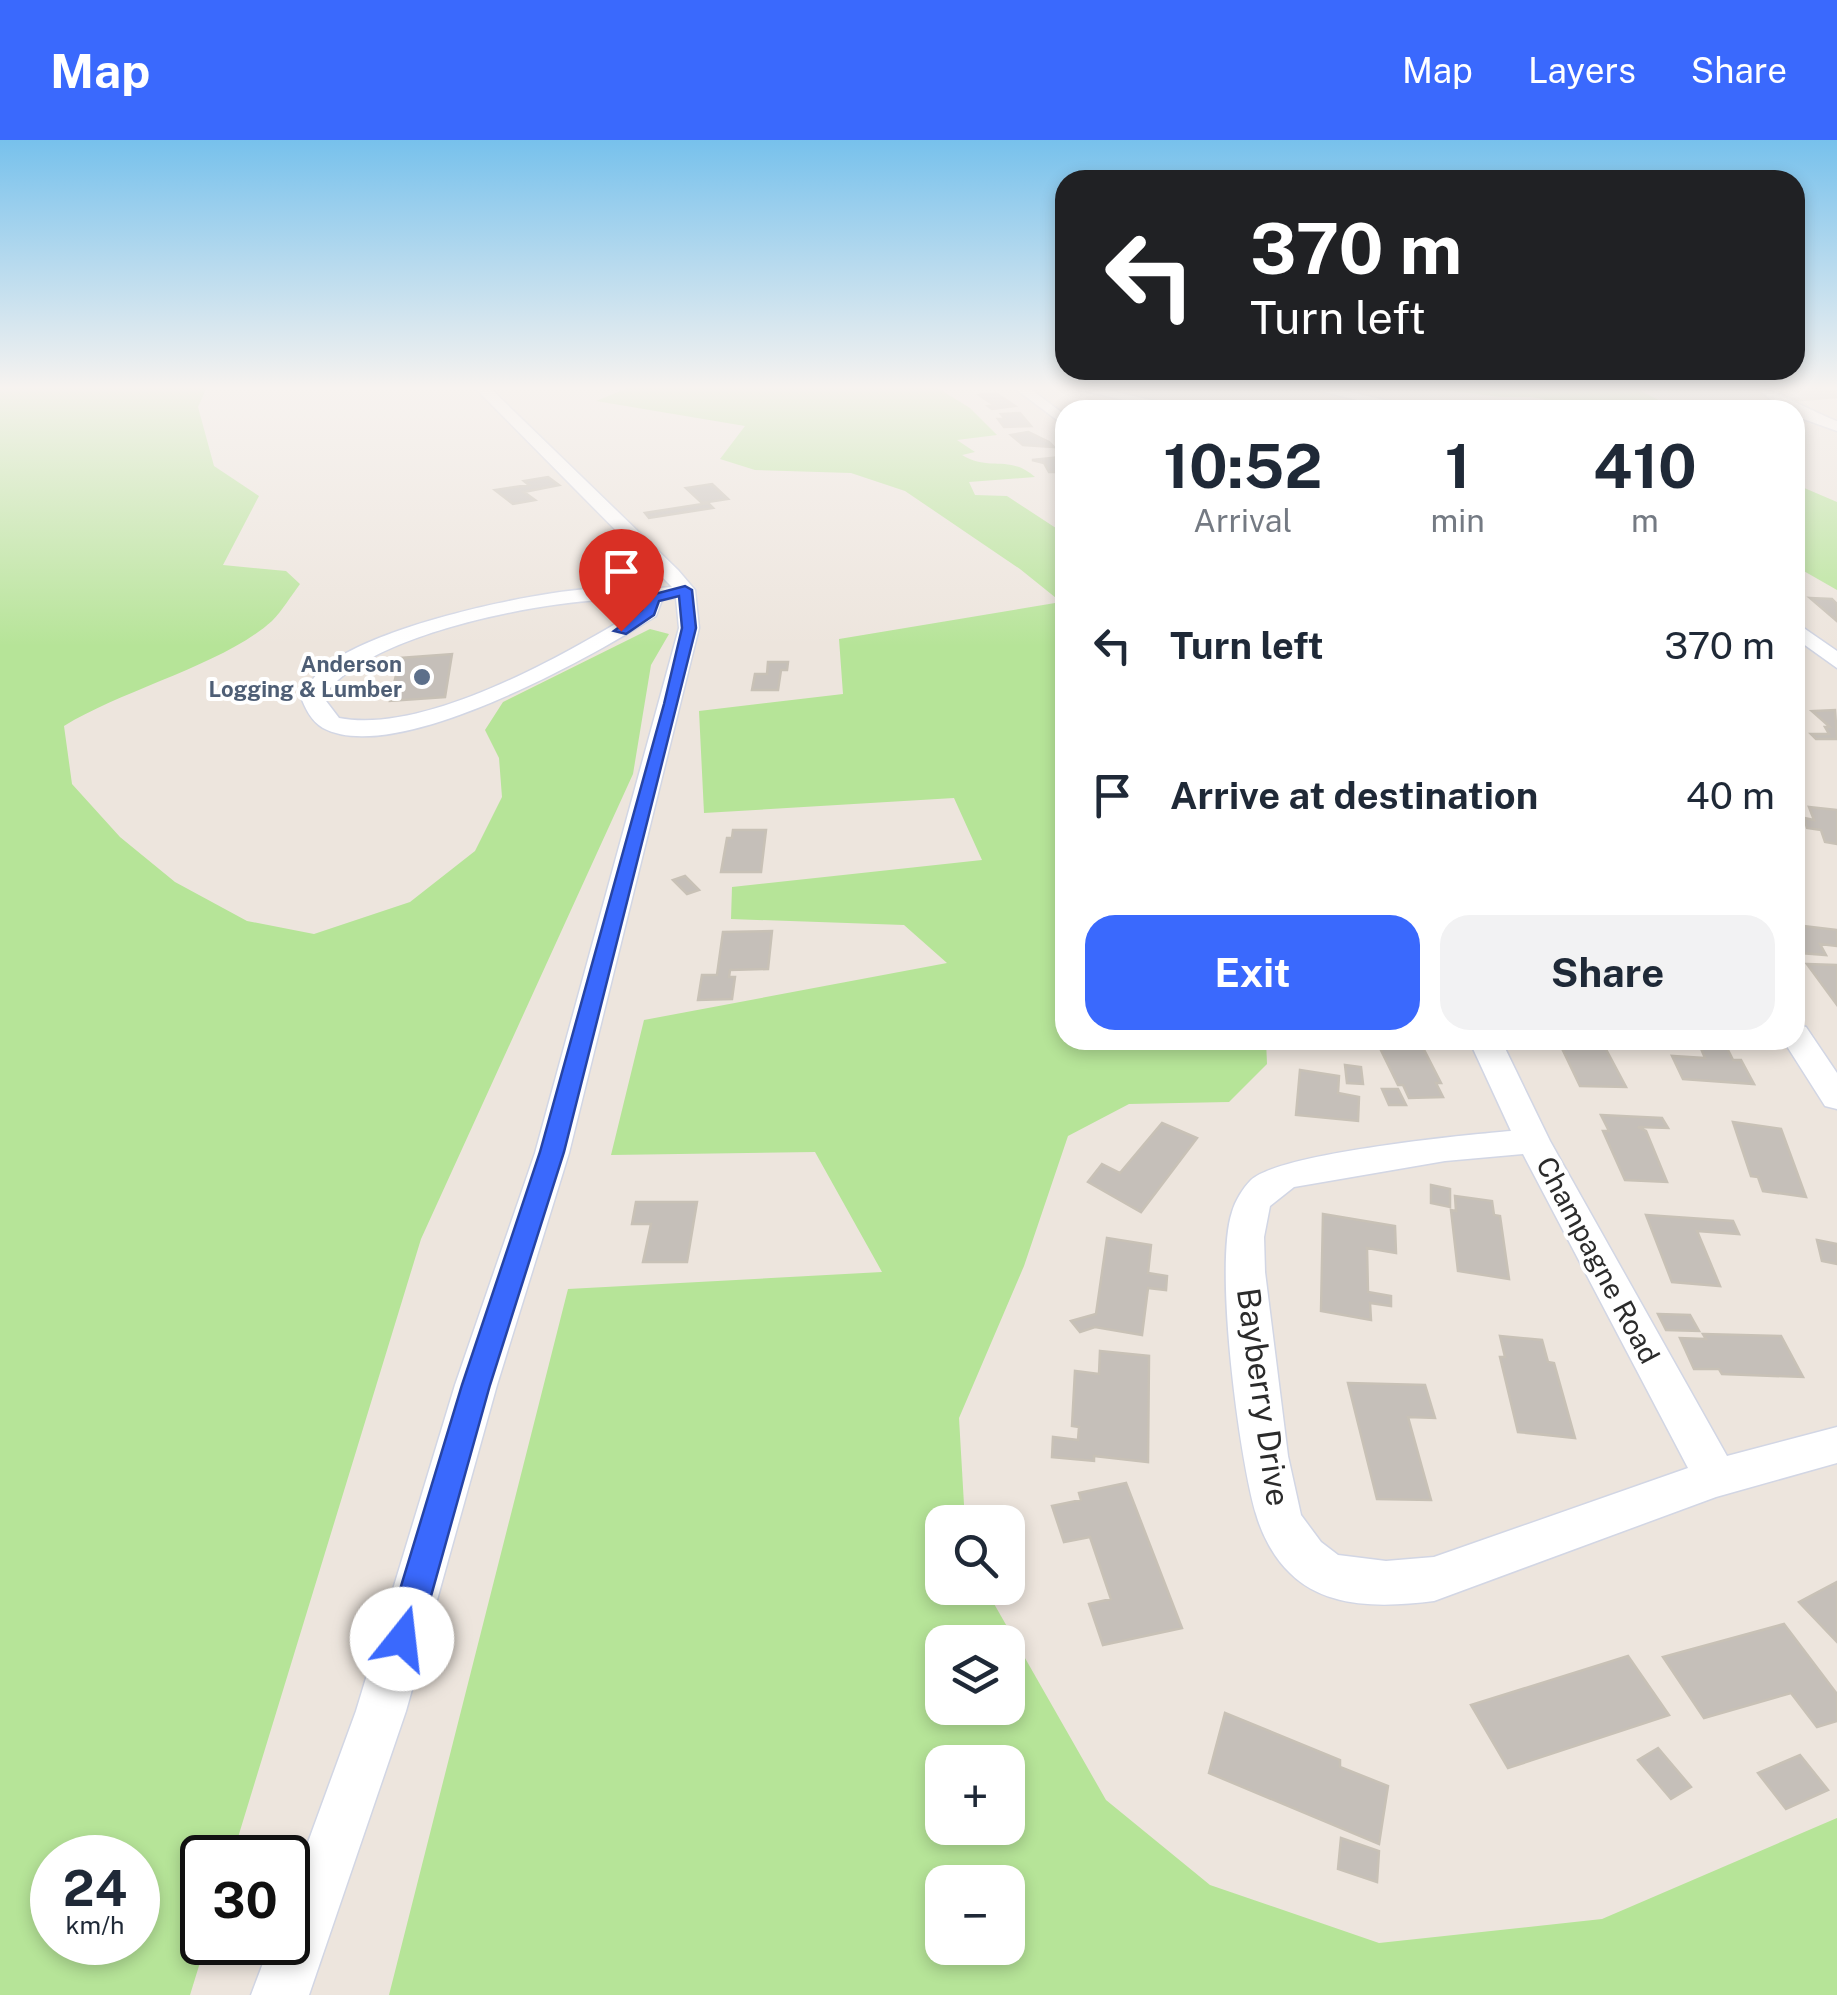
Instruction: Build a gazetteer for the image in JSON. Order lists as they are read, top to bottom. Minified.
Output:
{"streets":{"street":["Champagne Road","Bayberry Drive"]},"crossings":[["Champagne Road","Bayberry Drive"]],"places":["Anderson Logging & Lumber"],"page":{"header":"Map","nav":["Map","Layers","Share"],"turn":["370 m","Turn left"],"eta":["10:52","Arrival","1","min","410","m"],"list":[{"name":"Turn left","value":"370 m"},{"name":"Arrive at destination","value":"40 m"}],"buttons":["Exit","Share"],"map_buttons":["+","−"],"speed":"24 km/h","limit":"30"}}
